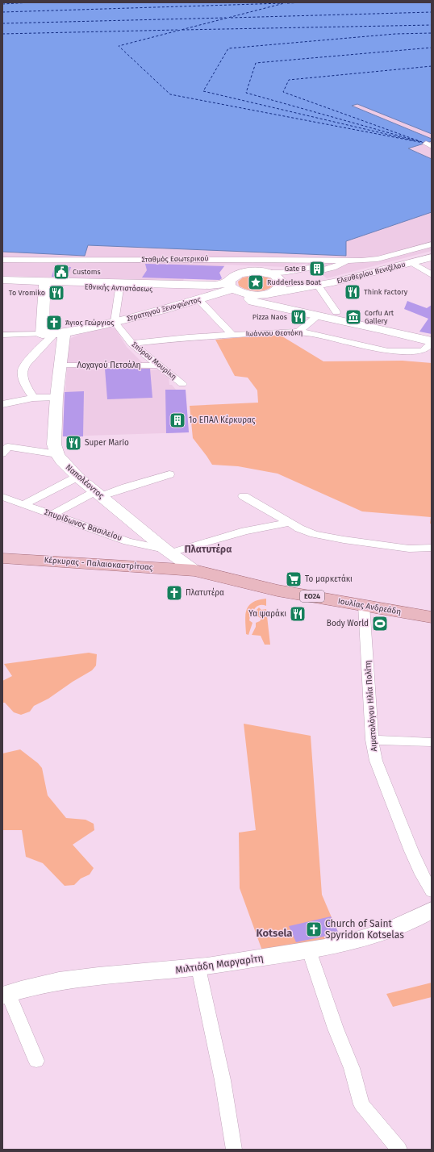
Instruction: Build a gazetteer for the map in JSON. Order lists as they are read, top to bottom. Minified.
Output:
{"streets":{"main road":["Ελευθερίου Βενιζέλου","Εθνικής Αντιστάσεως","Στρατηγού Ξενοφώντος","Ιωάννου Θεοτόκη","Ναπολέοντος","Κέρκυρας - Παλαιοκαστρίτσας","ΕΟ24","Ιουλίας Ανδρεάδη","Μιλτιάδη Μαργαρίτη"],"street":["Σταθμός Εσωτερικού","Σπύρου Μουρίκη","Λοχαγού Πετσάλη","Σπυρίδωνος Βασιλείου","Αιματολόγου Ηλία Πολίτη"]},"crossings":[["Ελευθερίου Βενιζέλου","Εθνικής Αντιστάσεως"],["Εθνικής Αντιστάσεως","Στρατηγού Ξενοφώντος"],["Εθνικής Αντιστάσεως","Ιωάννου Θεοτόκη"],["Εθνικής Αντιστάσεως","Ναπολέοντος"],["Στρατηγού Ξενοφώντος","Σπύρου Μουρίκη"],["Στρατηγού Ξενοφώντος","Ναπολέοντος"],["Ιωάννου Θεοτόκη","Σπύρου Μουρίκη"],["Σπύρου Μουρίκη","Λοχαγού Πετσάλη"],["Λοχαγού Πετσάλη","Ναπολέοντος"],["Ναπολέοντος","Σπυρίδωνος Βασιλείου"],["Ναπολέοντος","Κέρκυρας - Παλαιοκαστρίτσας"],["Ναπολέοντος","Ιουλίας Ανδρεάδη"],["Κέρκυρας - Παλαιοκαστρίτσας","Ιουλίας Ανδρεάδη"],["Ιουλίας Ανδρεάδη","Αιματολόγου Ηλία Πολίτη"]],"districts":["Πλατυτέρα","Kotsela"],"places":{"building":["Gate B","1ο ΕΠΑΛ Κέρκυρας"],"public building":["Customs"],"place":["Rudderless Boat"],"restaurant":["Think Factory","To Vromiko","Pizza Naos","Super Mario","Υα ψαράκι"],"museum":["Corfu Art Gallery"],"church":["Άγιος Γεώργιος","Πλατυτέρα","Church of Saint Spyridon Kotselas"],"supermarket":["Το μαρκετάκι"],"sports":["Body World"]}}
